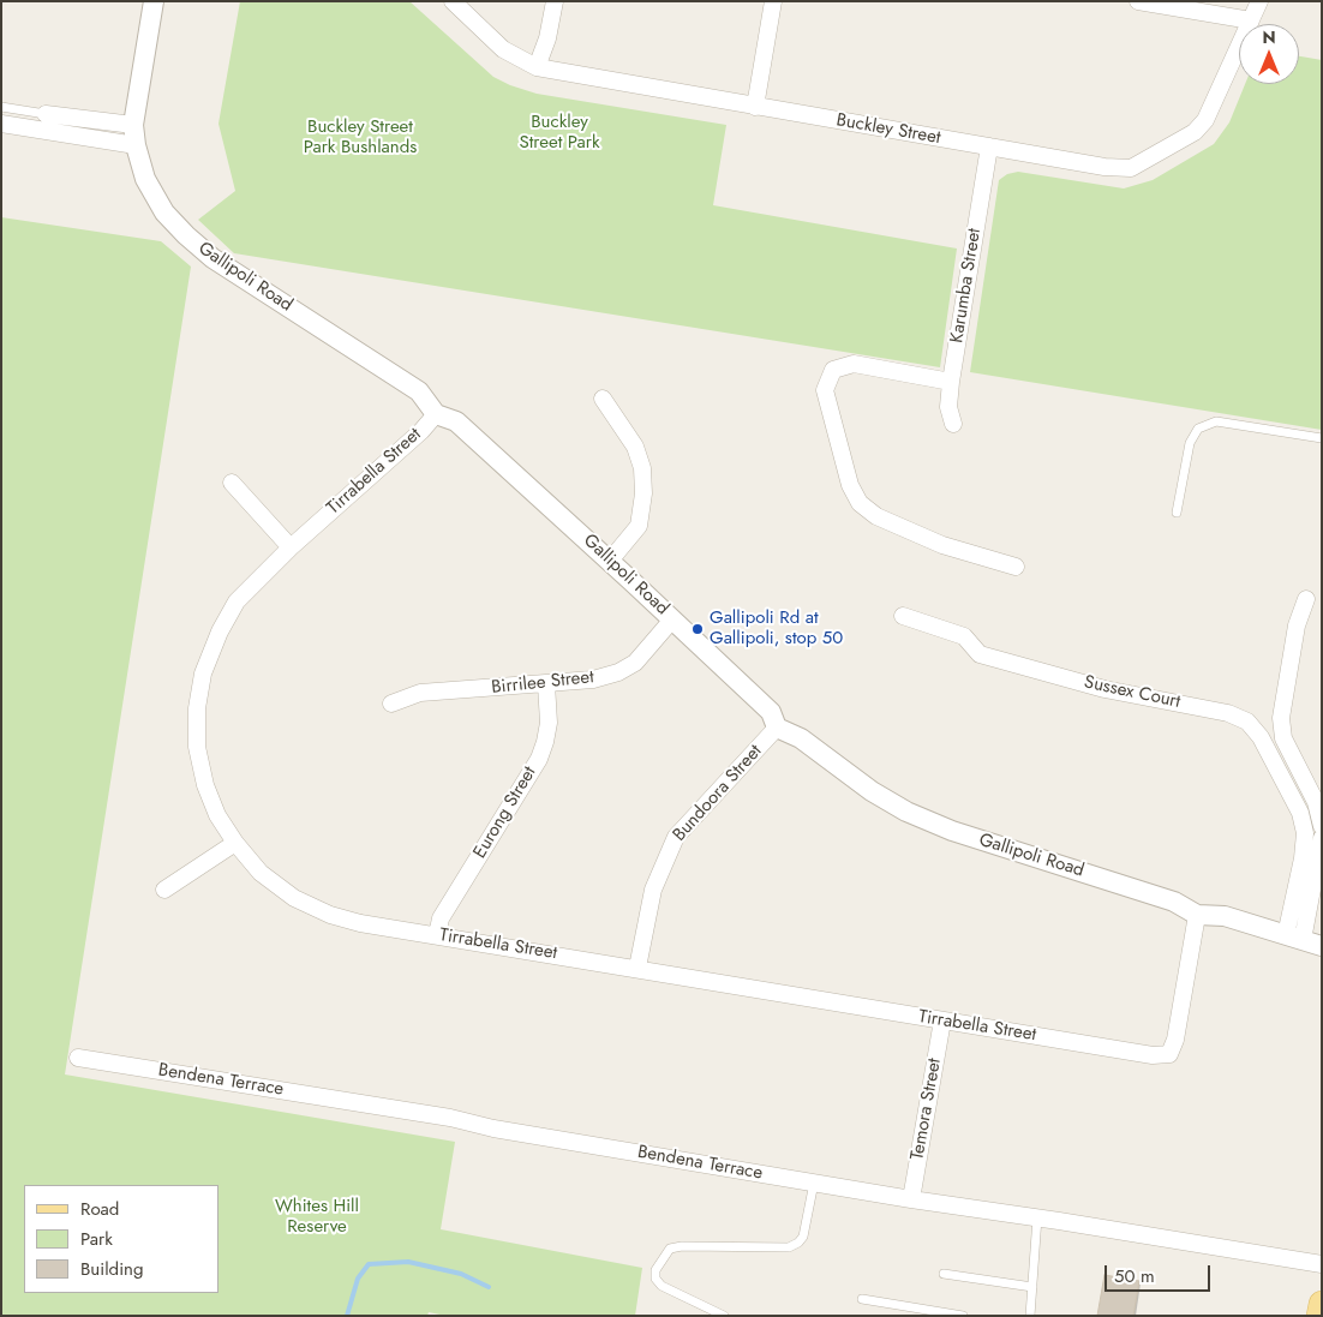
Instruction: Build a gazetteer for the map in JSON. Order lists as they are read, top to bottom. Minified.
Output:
{"streets":{"street":["Buckley Street","Gallipoli Road","Karumba Street","Tirrabella Street","Birrilee Street","Sussex Court","Bundoora Street","Eurong Street","Bendena Terrace","Temora Street"]},"crossings":[["Buckley Street","Karumba Street"],["Gallipoli Road","Tirrabella Street"],["Gallipoli Road","Birrilee Street"],["Gallipoli Road","Sussex Court"],["Gallipoli Road","Bundoora Street"],["Tirrabella Street","Bundoora Street"],["Tirrabella Street","Eurong Street"],["Tirrabella Street","Temora Street"],["Birrilee Street","Eurong Street"],["Bendena Terrace","Temora Street"]],"parks":["Buckley Street Park","Buckley Street Park Bushlands","Whites Hill Reserve"],"places":["Gallipoli Rd at Gallipoli, stop 50"],"legend":["Road","Park","Building"],"scale_bar":"50 m","north":"top"}
